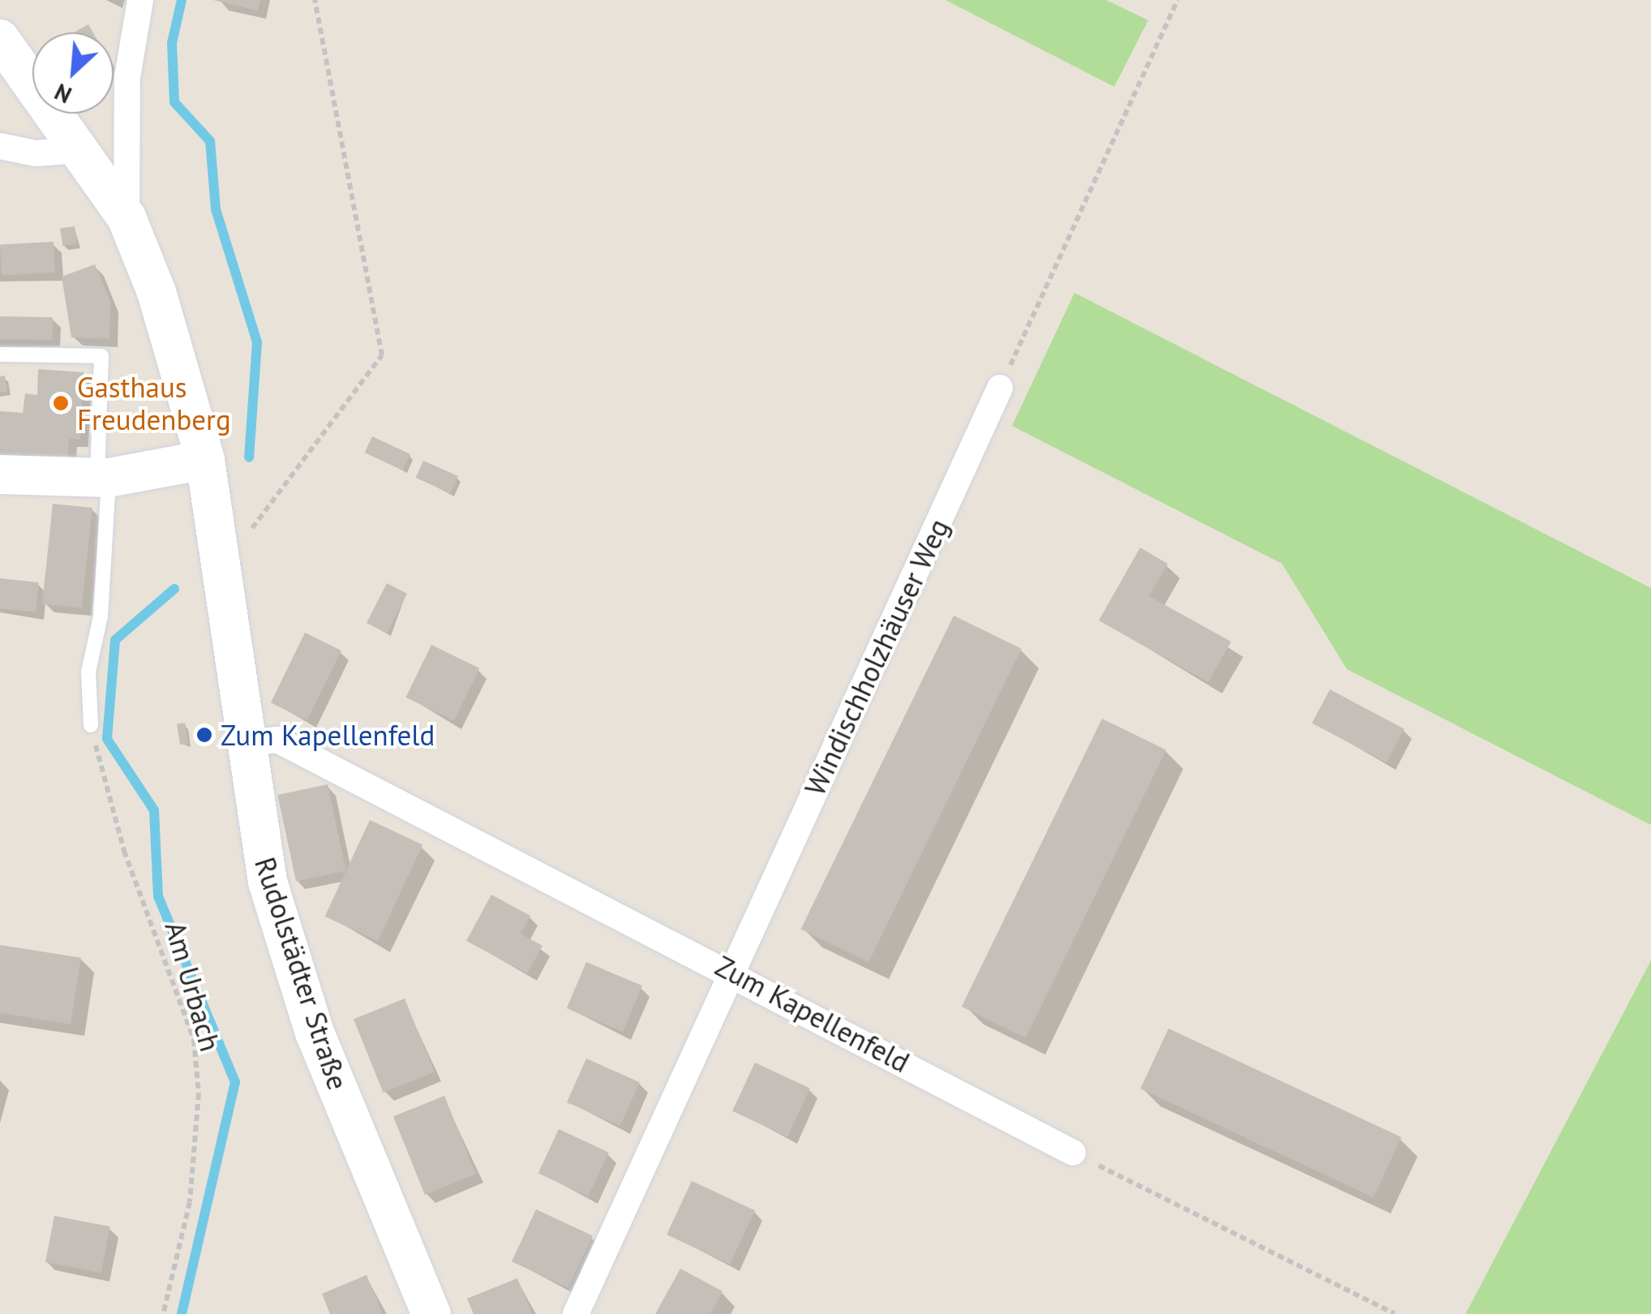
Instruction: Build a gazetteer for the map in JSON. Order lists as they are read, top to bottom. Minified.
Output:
{"streets":{"street":["Windischholzhäuser Weg","Rudolstädter Straße","Zum Kapellenfeld"],"path":["Am Urbach"]},"crossings":[["Windischholzhäuser Weg","Zum Kapellenfeld"],["Rudolstädter Straße","Zum Kapellenfeld"]],"places":["Gasthaus Freudenberg","Zum Kapellenfeld"],"north":"bottom left"}
